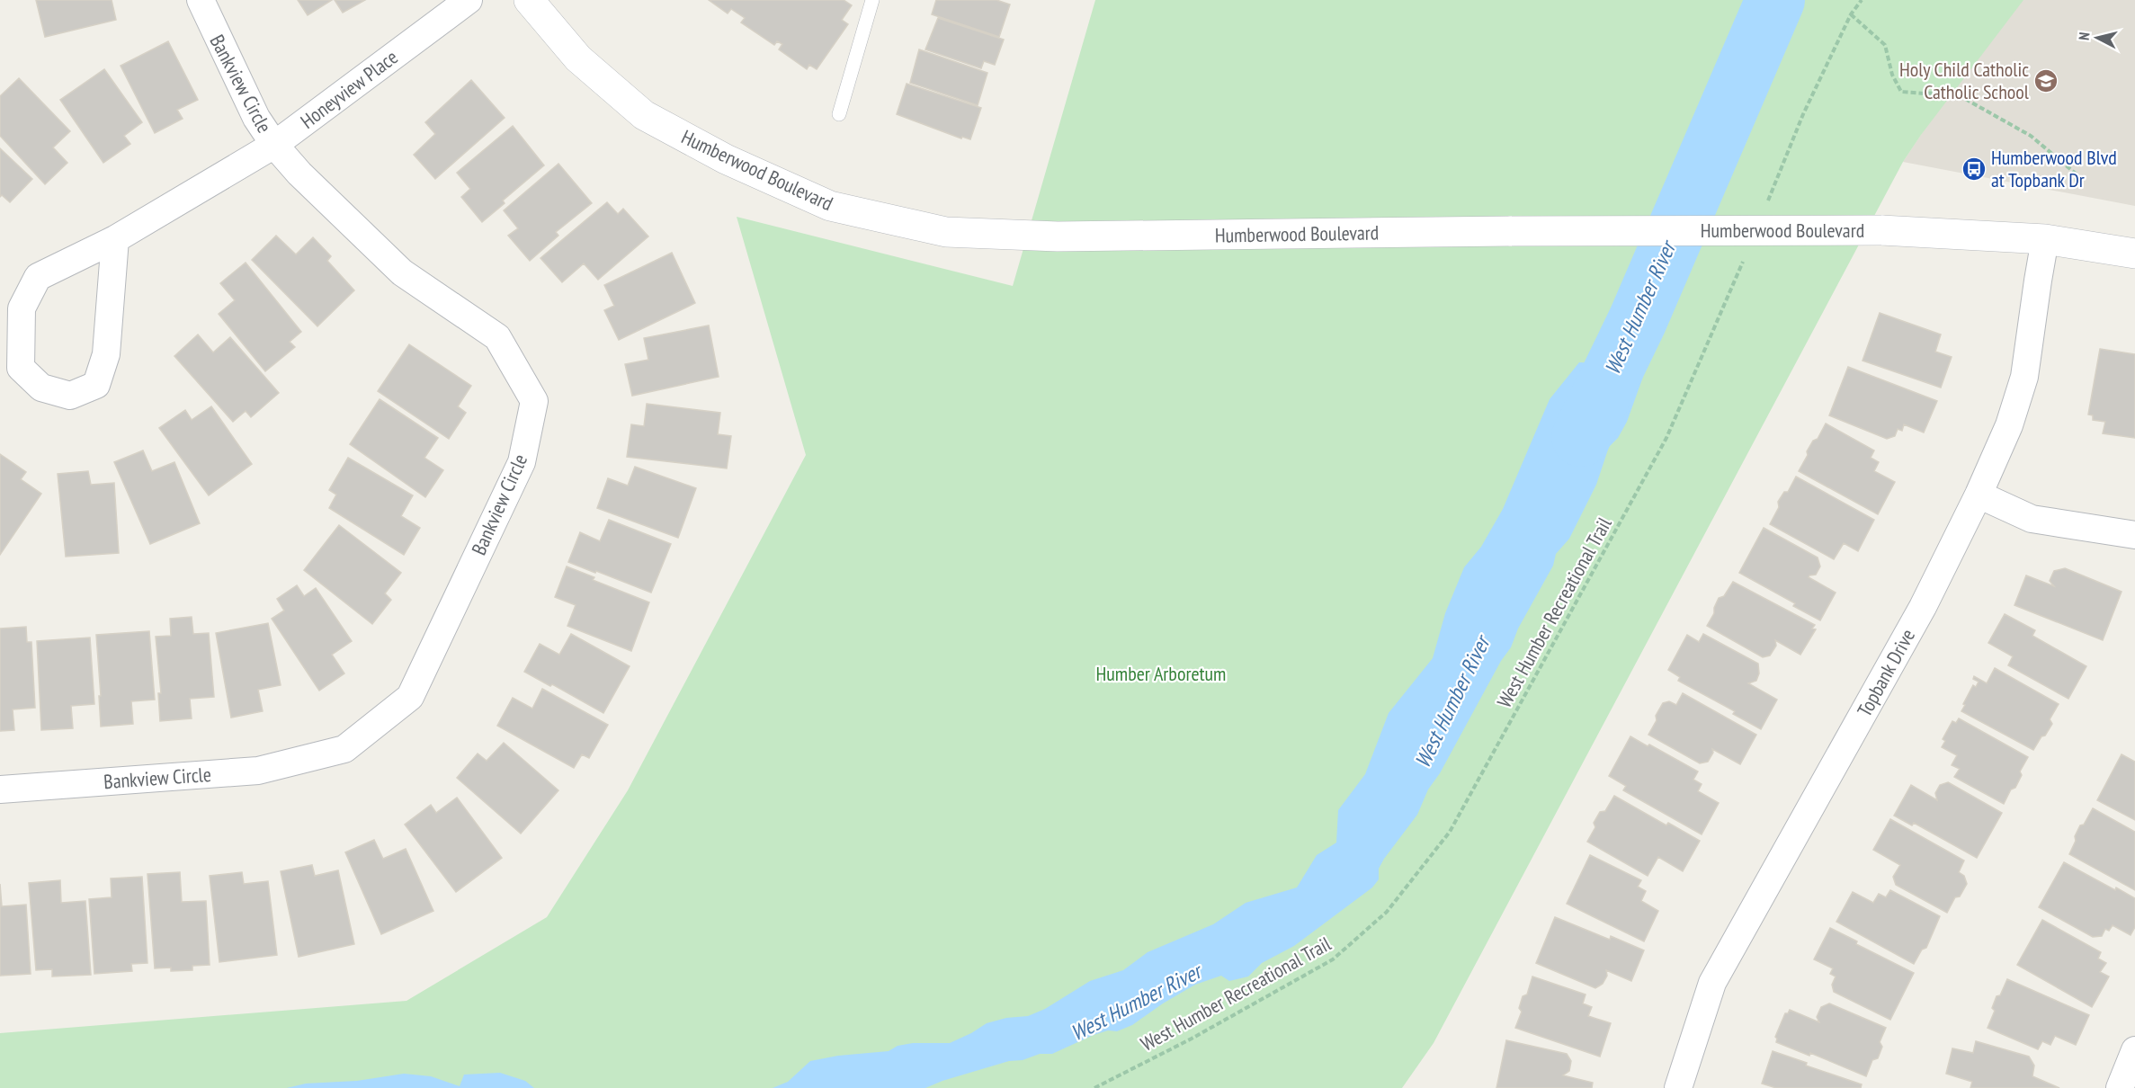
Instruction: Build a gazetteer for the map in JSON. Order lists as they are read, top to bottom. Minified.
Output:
{"streets":{"street":["Bankview Circle","Honeyview Place","Humberwood Boulevard","Topbank Drive"],"path":["West Humber Recreational Trail"]},"crossings":[["Bankview Circle","Honeyview Place"],["Humberwood Boulevard","Topbank Drive"]],"water":["West Humber River"],"parks":["Humber Arboretum"],"places":{"school or university":["Holy Child Catholic Catholic School"],"bus stop":["Humberwood Blvd at Topbank Dr"]},"north":"left"}
